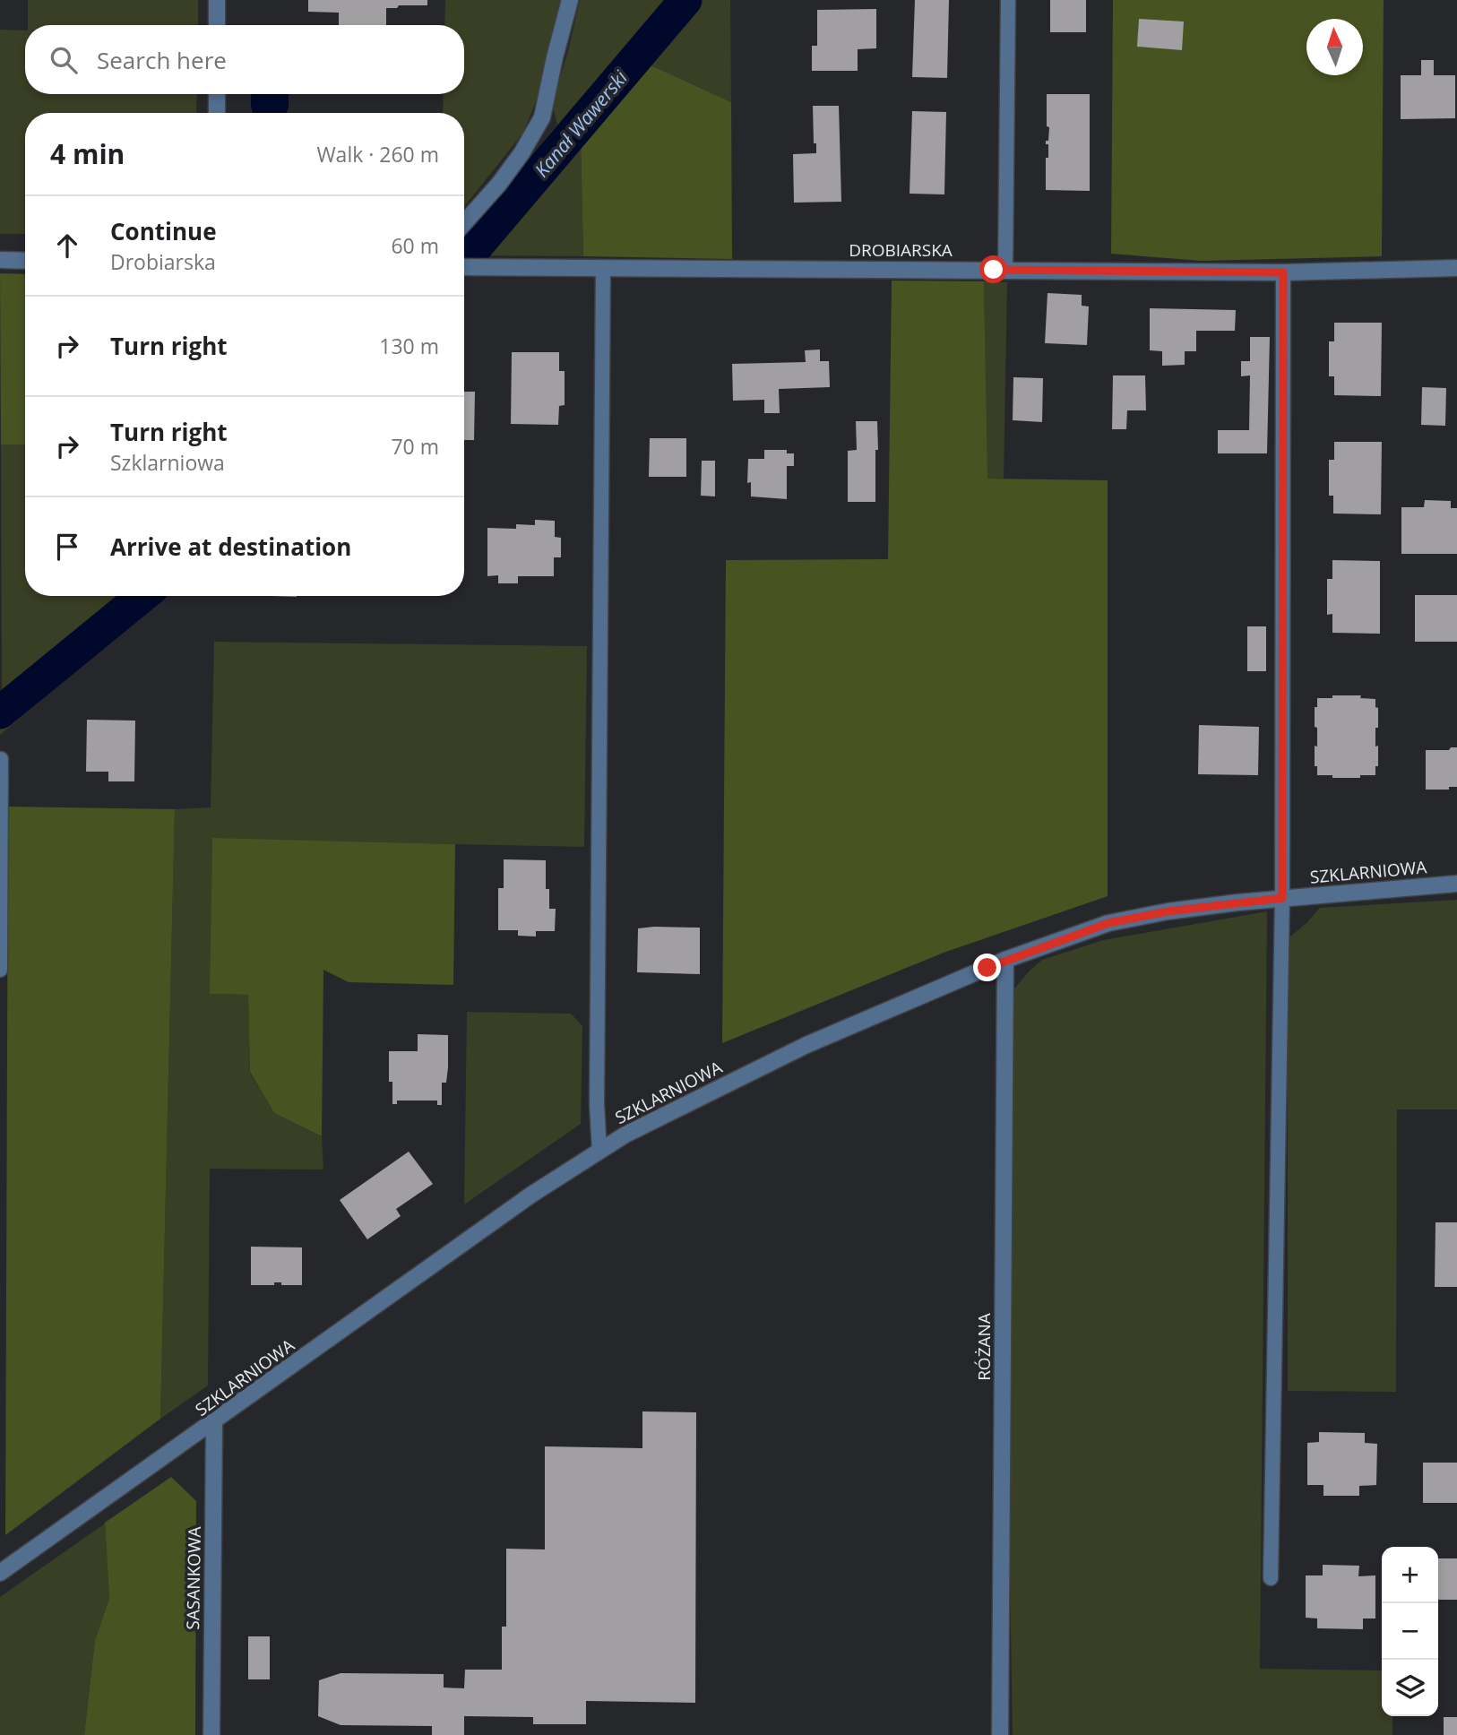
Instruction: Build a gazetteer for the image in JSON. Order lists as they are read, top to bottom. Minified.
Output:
{"streets":{"street":["DROBIARSKA","SZKLARNIOWA","RÓŻANA","SASANKOWA"]},"crossings":[["SZKLARNIOWA","RÓŻANA"],["SZKLARNIOWA","SASANKOWA"]],"water":["Kanał Wawerski"],"north":"top","page":{"search":"Search here","heading":["4 min","Walk · 260 m"],"list":[["Continue","Drobiarska","60 m"],["Turn right","130 m"],["Turn right","Szklarniowa","70 m"],"Arrive at destination"],"map_buttons":["+","−"]}}
